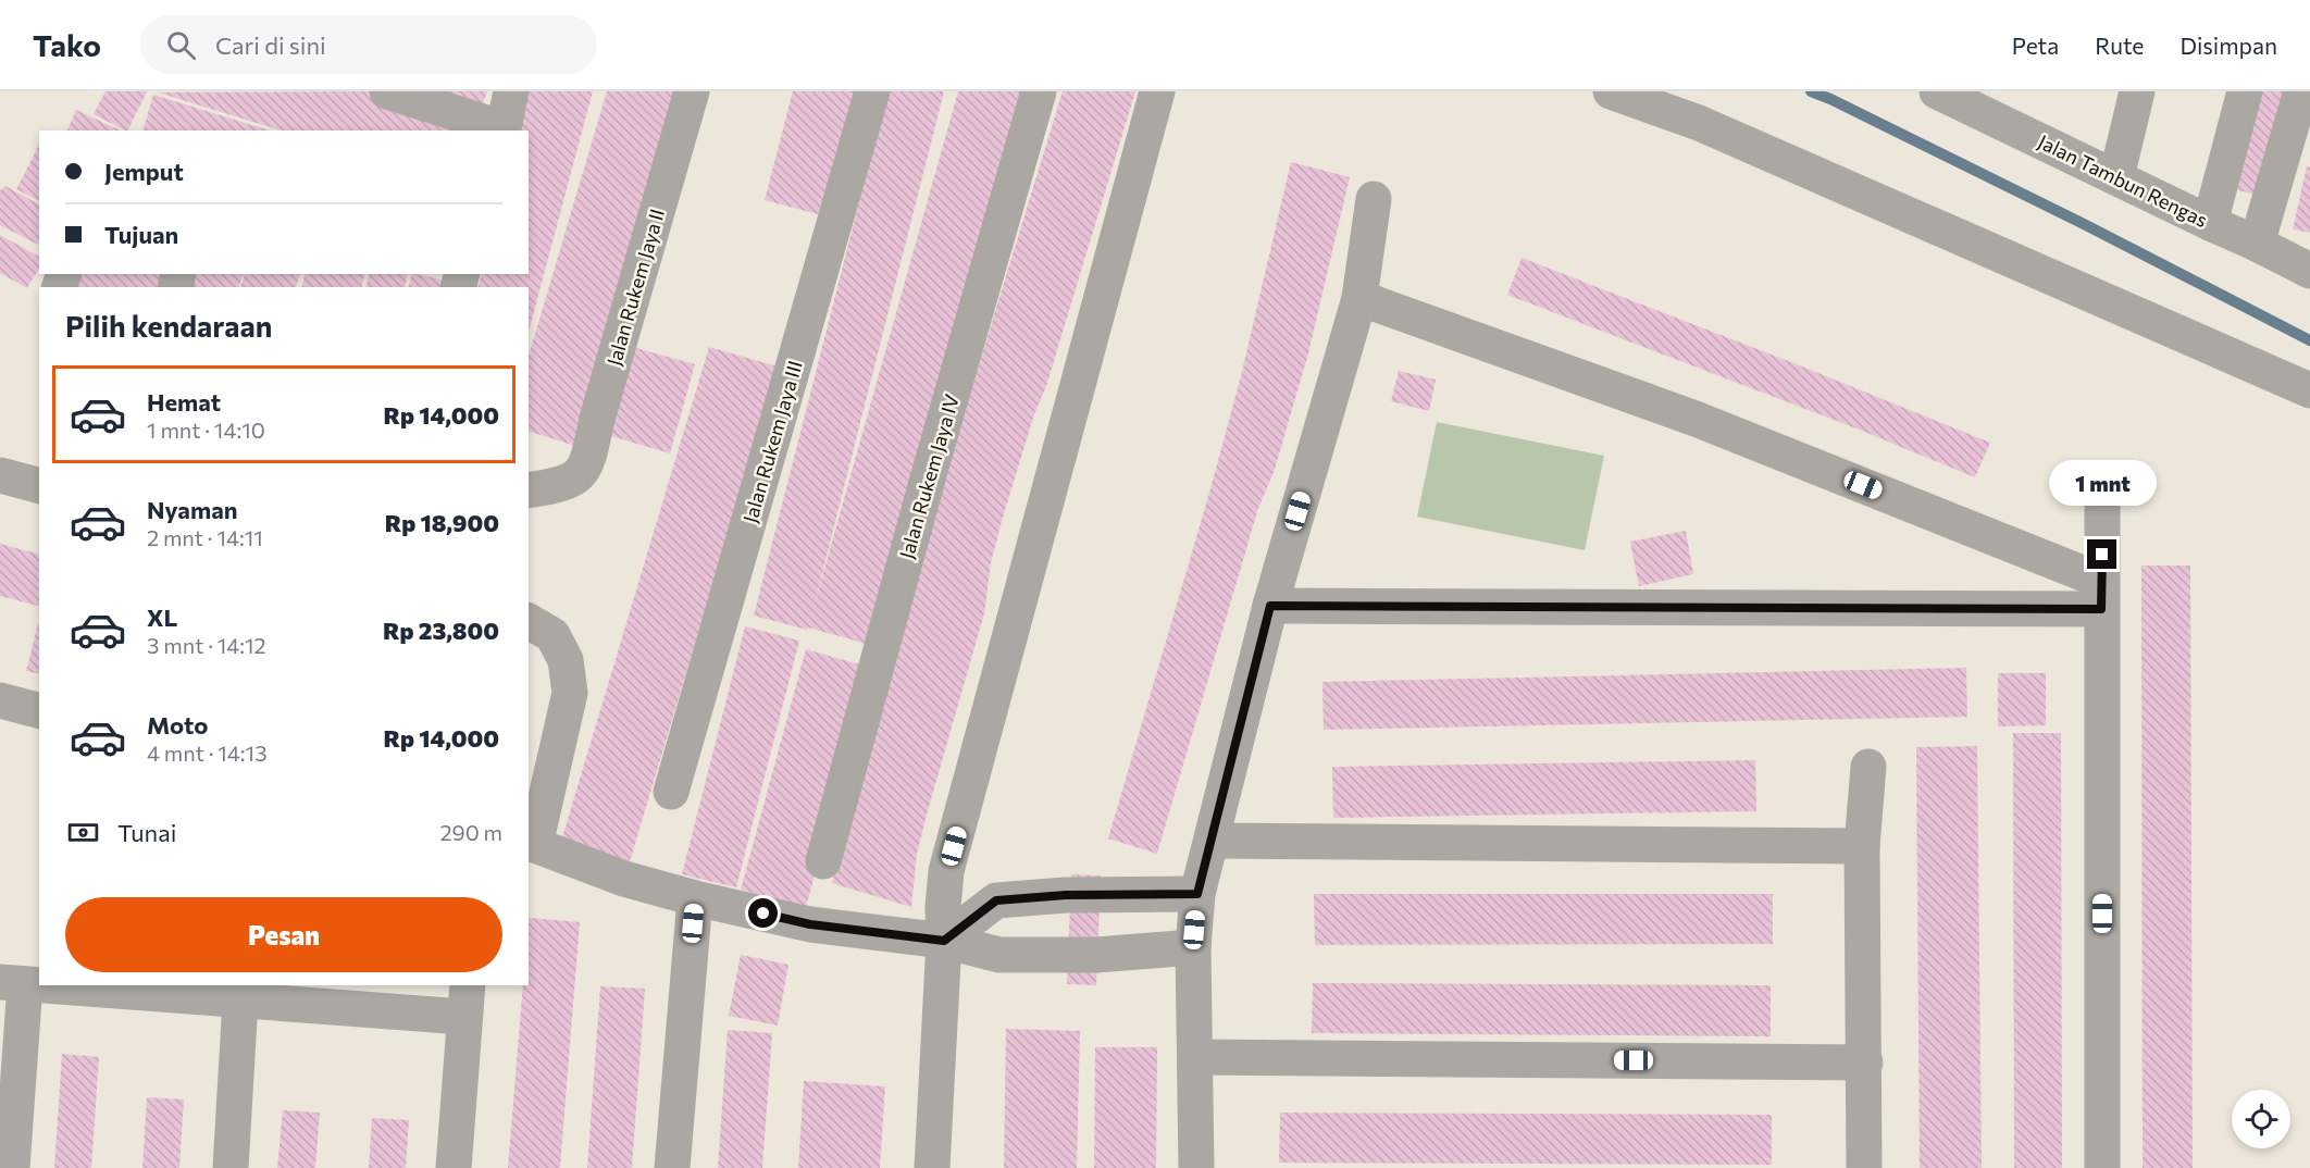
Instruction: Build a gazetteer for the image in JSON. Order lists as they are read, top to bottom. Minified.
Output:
{"streets":{"street":["Jalan Tambun Rengas","Jalan Rukem Jaya II","Jalan Rukem Jaya III","Jalan Rukem Jaya IV"]},"page":{"header":"Tako","search":"Cari di sini","nav":["Peta","Rute","Disimpan"],"banner":["Jemput","Tujuan"],"heading":"Pilih kendaraan","list":[{"name":"Hemat","note":"1 mnt · 14:10","value":"Rp 14,000"},{"name":"Nyaman","note":"2 mnt · 14:11","value":"Rp 18,900"},{"name":"XL","note":"3 mnt · 14:12","value":"Rp 23,800"},{"name":"Moto","note":"4 mnt · 14:13","value":"Rp 14,000"}],"bubble":"1 mnt","pay":["Tunai","290 m"],"buttons":"Pesan"}}
